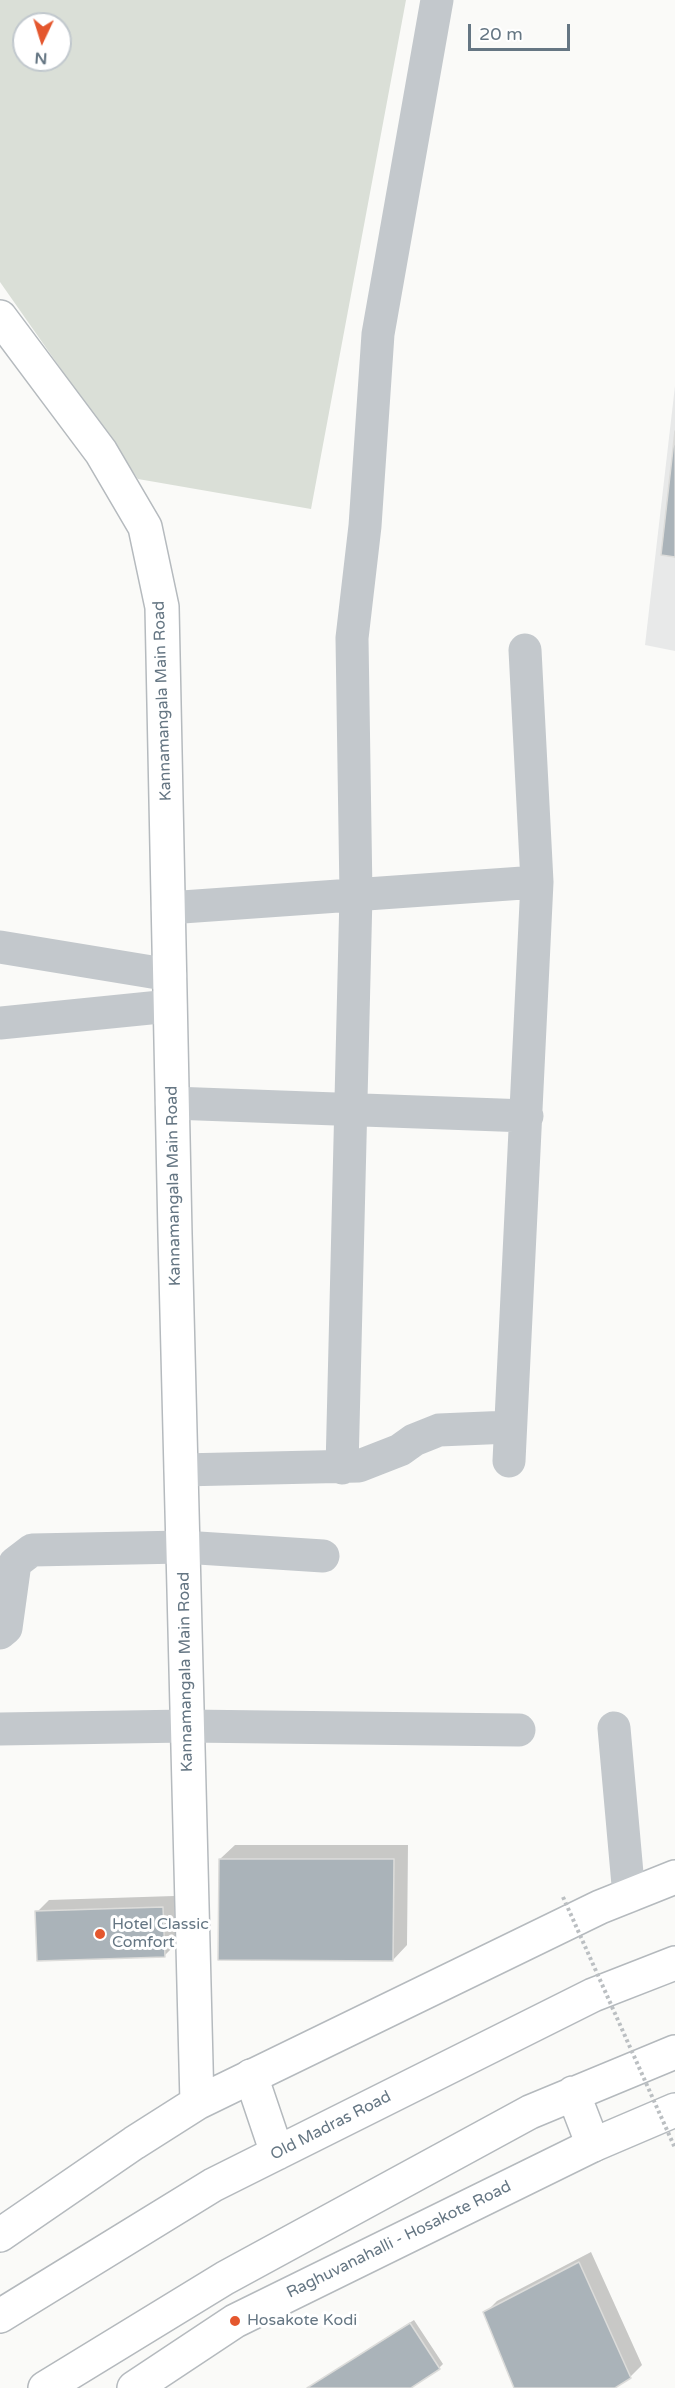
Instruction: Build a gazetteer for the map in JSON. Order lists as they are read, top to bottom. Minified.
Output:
{"streets":{"main road":["Kannamangala Main Road","Old Madras Road","Raghuvanahalli - Hosakote Road"]},"places":["Hotel Classic Comfort","Hosakote Kodi"],"scale_bar":"20 m","north":"bottom"}
